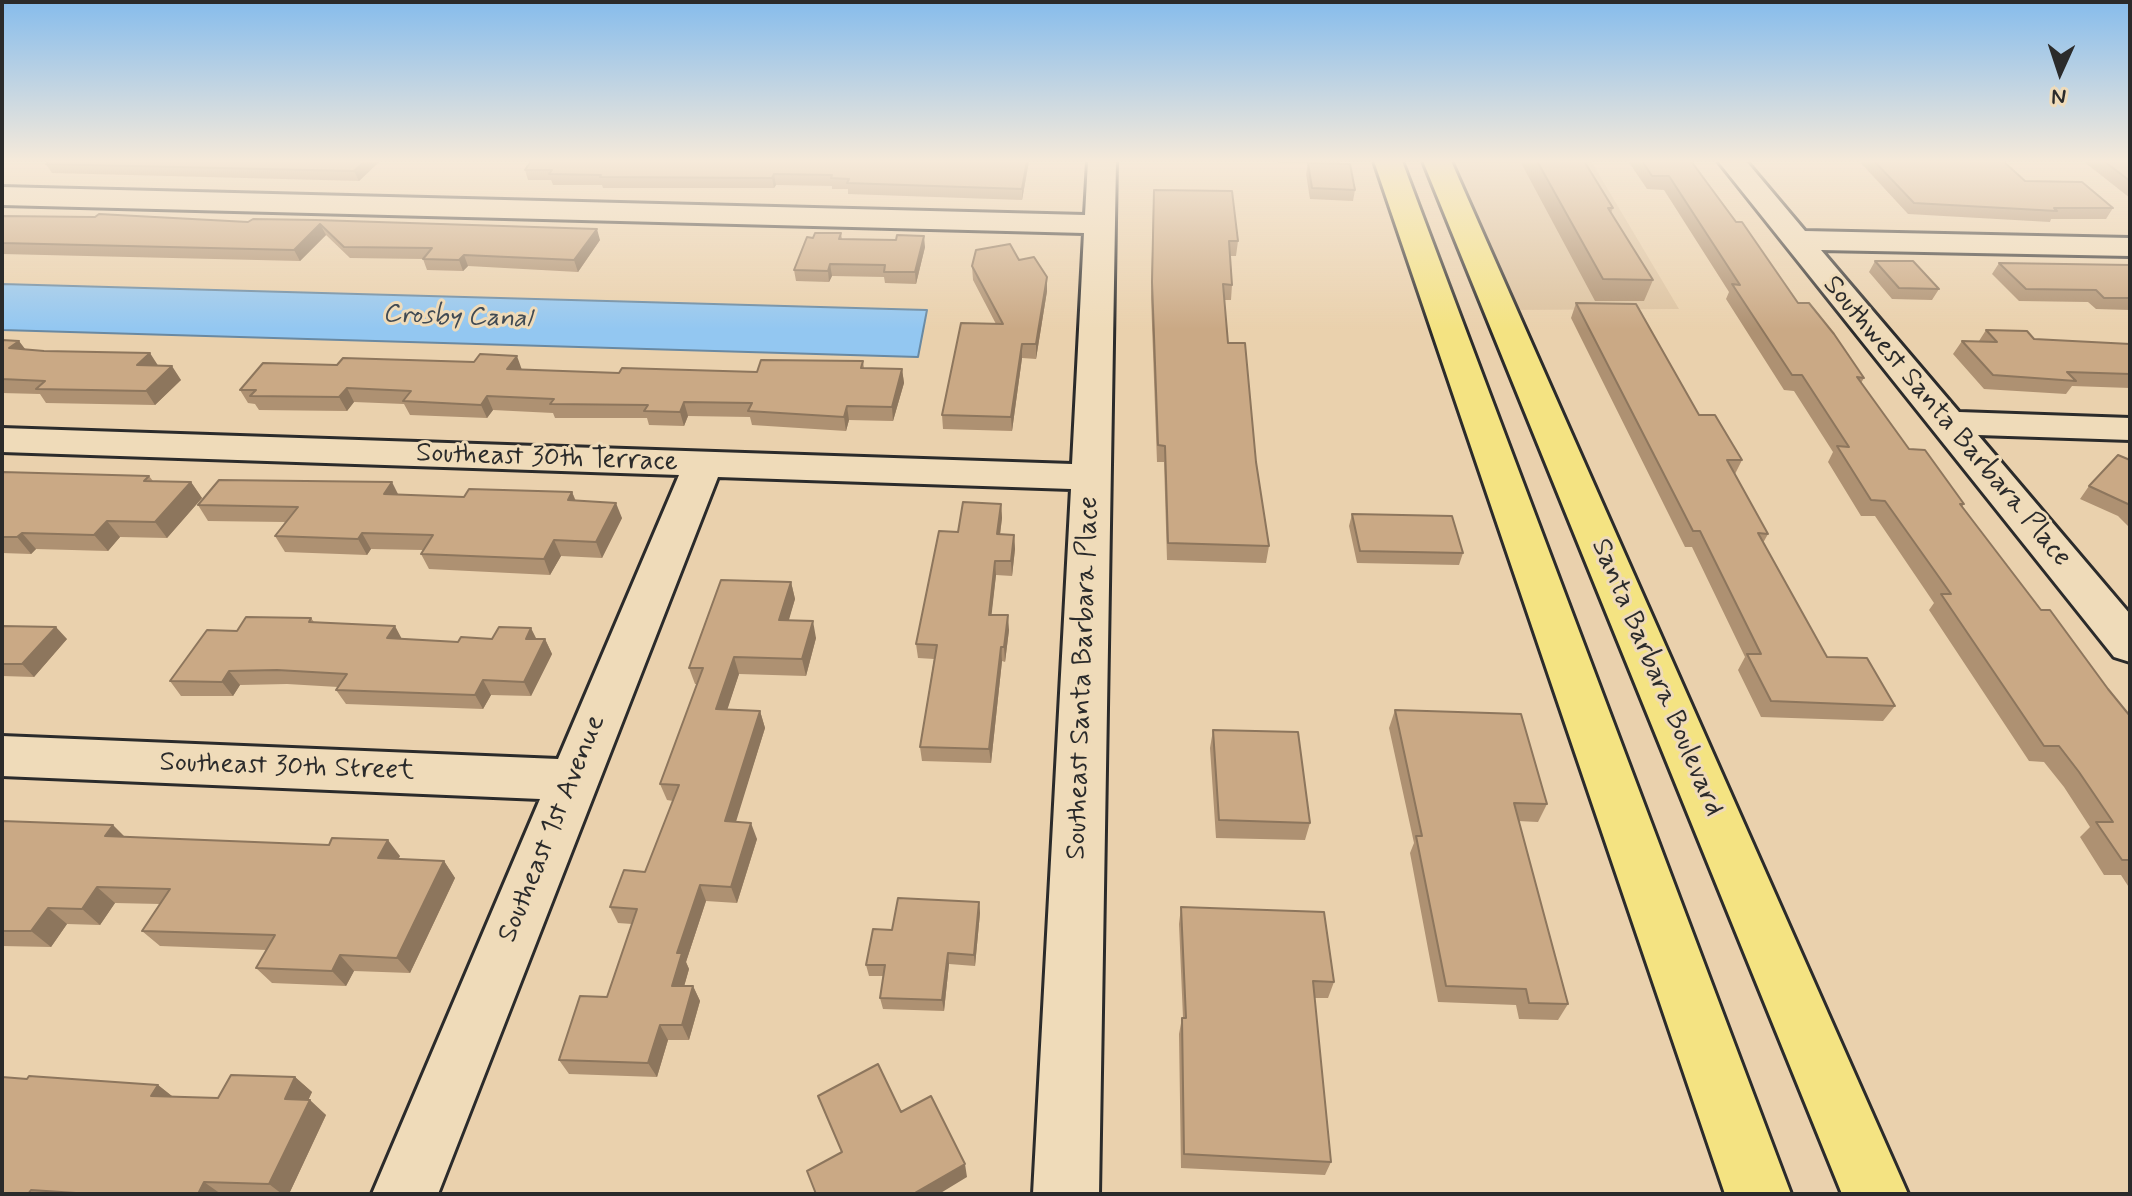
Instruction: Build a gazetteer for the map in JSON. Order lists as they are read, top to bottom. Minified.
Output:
{"streets":{"main road":["Santa Barbara Boulevard"],"street":["Southwest Santa Barbara Place","Southeast 30th Terrace","Southeast Santa Barbara Place","Southeast 30th Street","Southeast 1st Avenue"]},"crossings":[["Southeast 30th Terrace","Southeast Santa Barbara Place"],["Southeast 30th Terrace","Southeast 1st Avenue"],["Southeast 30th Street","Southeast 1st Avenue"]],"water":["Crosby Canal"],"north":"bottom"}
